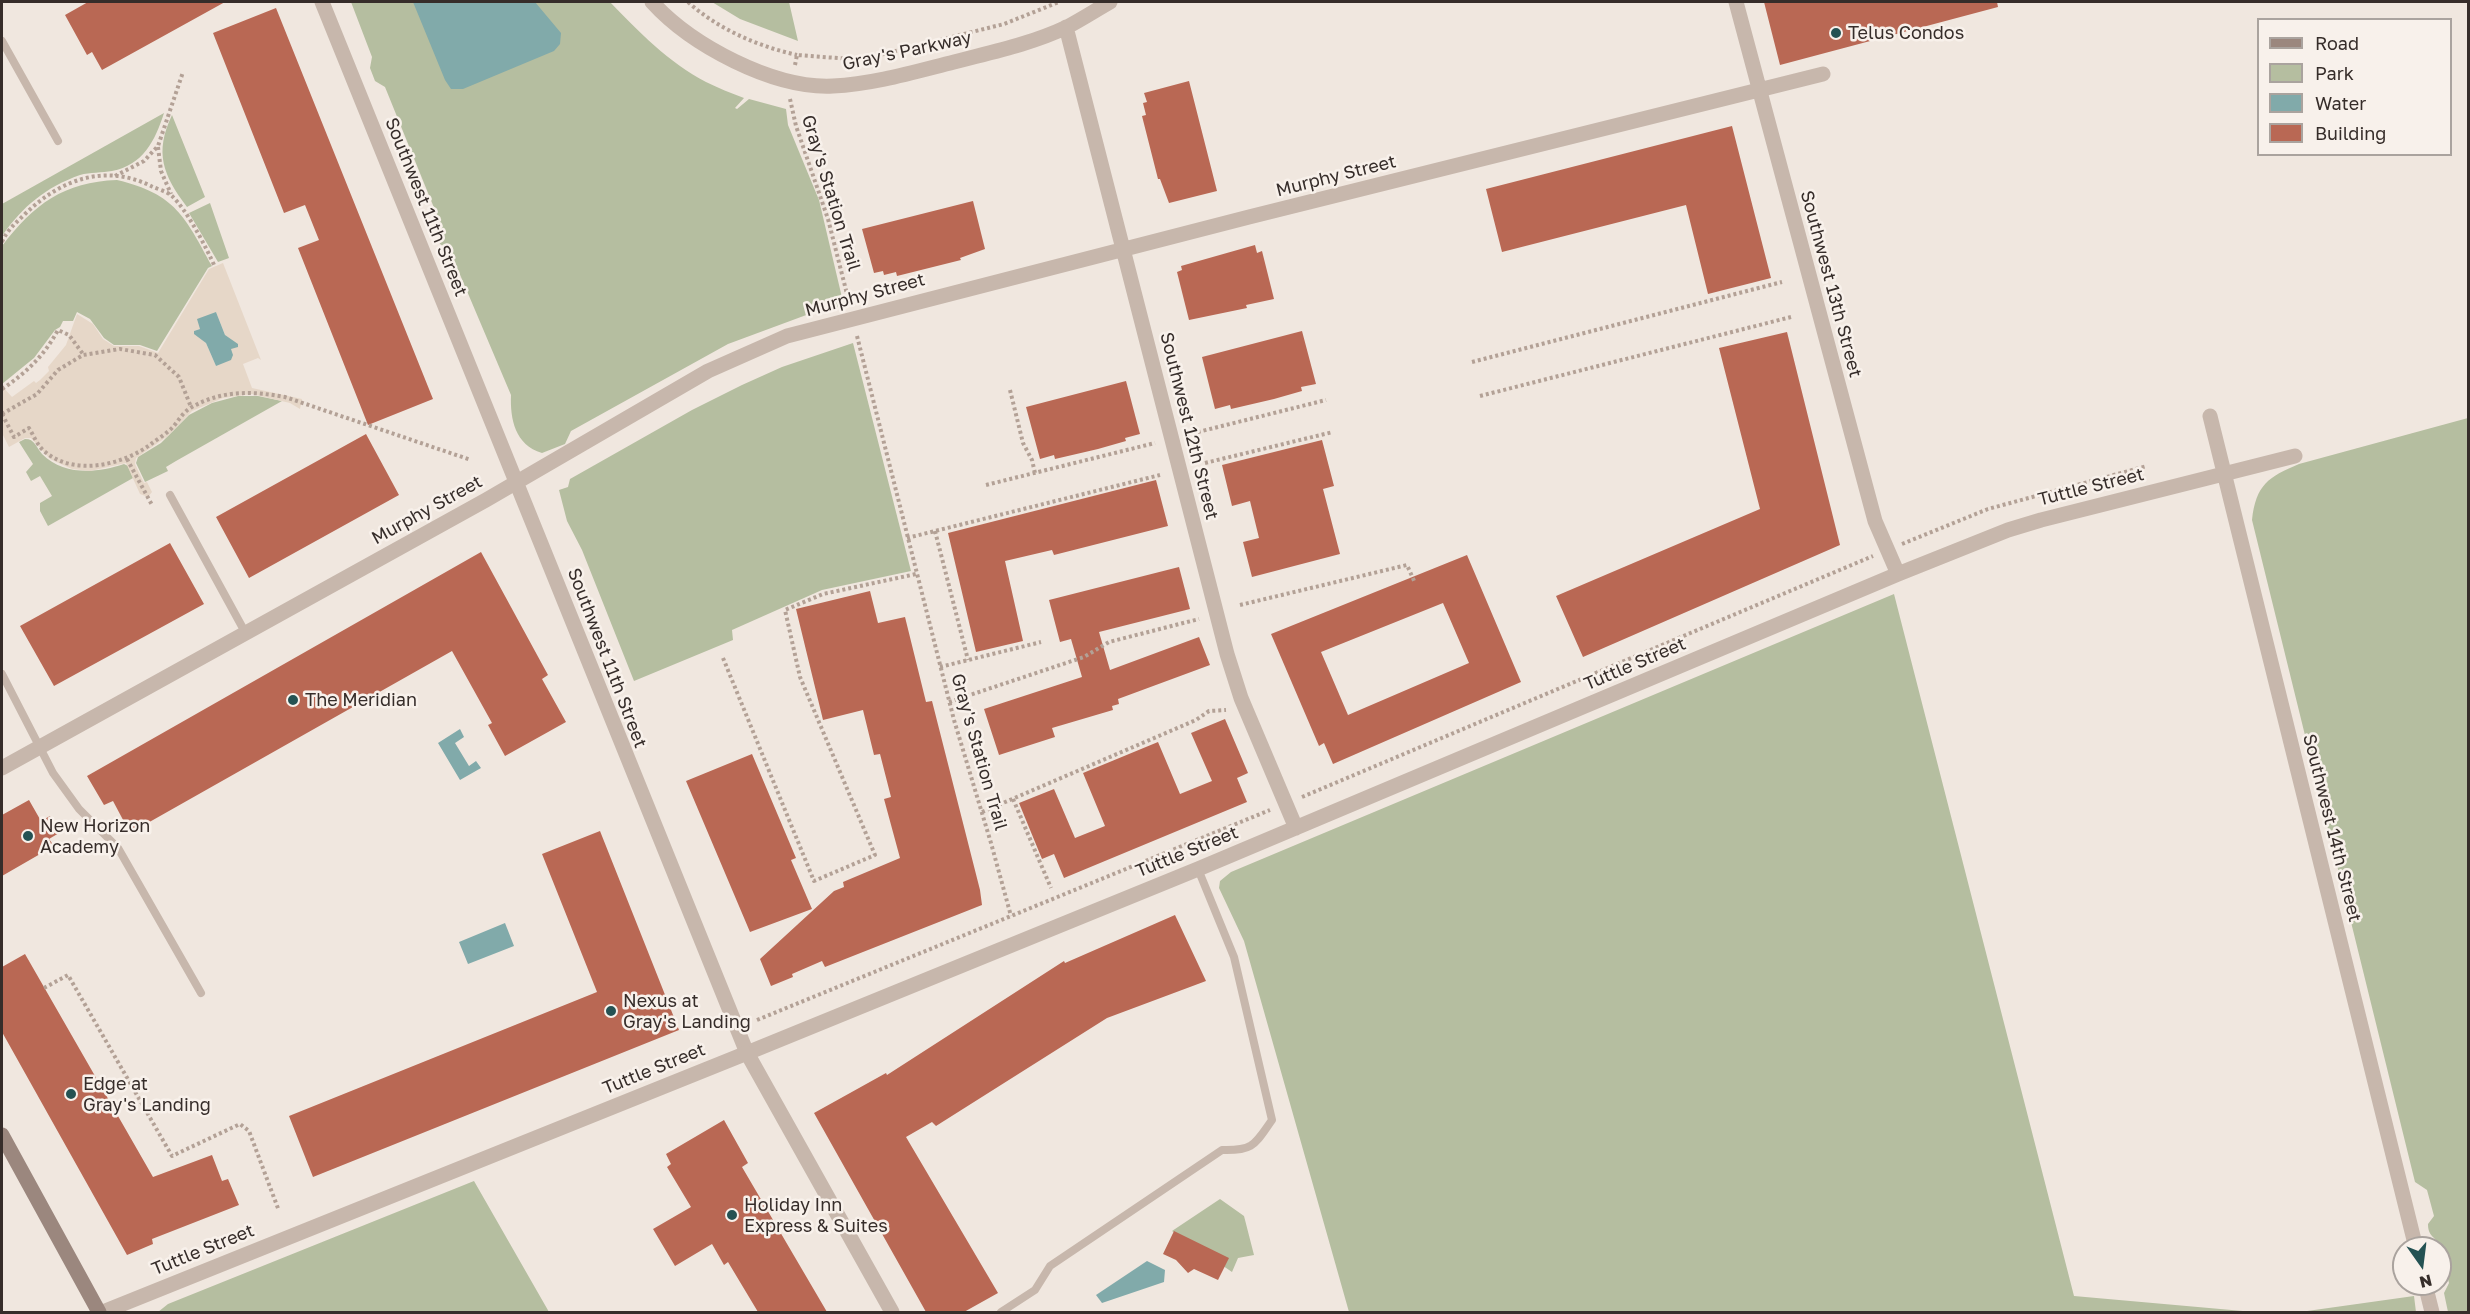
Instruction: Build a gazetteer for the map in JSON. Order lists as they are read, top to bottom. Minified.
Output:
{"streets":{"street":["Gray's Parkway","Murphy Street","Southwest 11th Street","Southwest 13th Street","Southwest 12th Street","Tuttle Street","Southwest 14th Street"],"path":["Gray's Station Trail"]},"crossings":[["Gray's Parkway","Southwest 12th Street"],["Murphy Street","Southwest 11th Street"],["Murphy Street","Southwest 13th Street"],["Murphy Street","Southwest 12th Street"],["Southwest 11th Street","Tuttle Street"],["Southwest 13th Street","Tuttle Street"],["Southwest 12th Street","Tuttle Street"],["Tuttle Street","Southwest 14th Street"]],"places":["Telus Condos","The Meridian","New Horizon Academy","Nexus at Gray's Landing","Edge at Gray's Landing","Holiday Inn Express & Suites"],"legend":["Road","Park","Water","Building"],"north":"bottom"}
